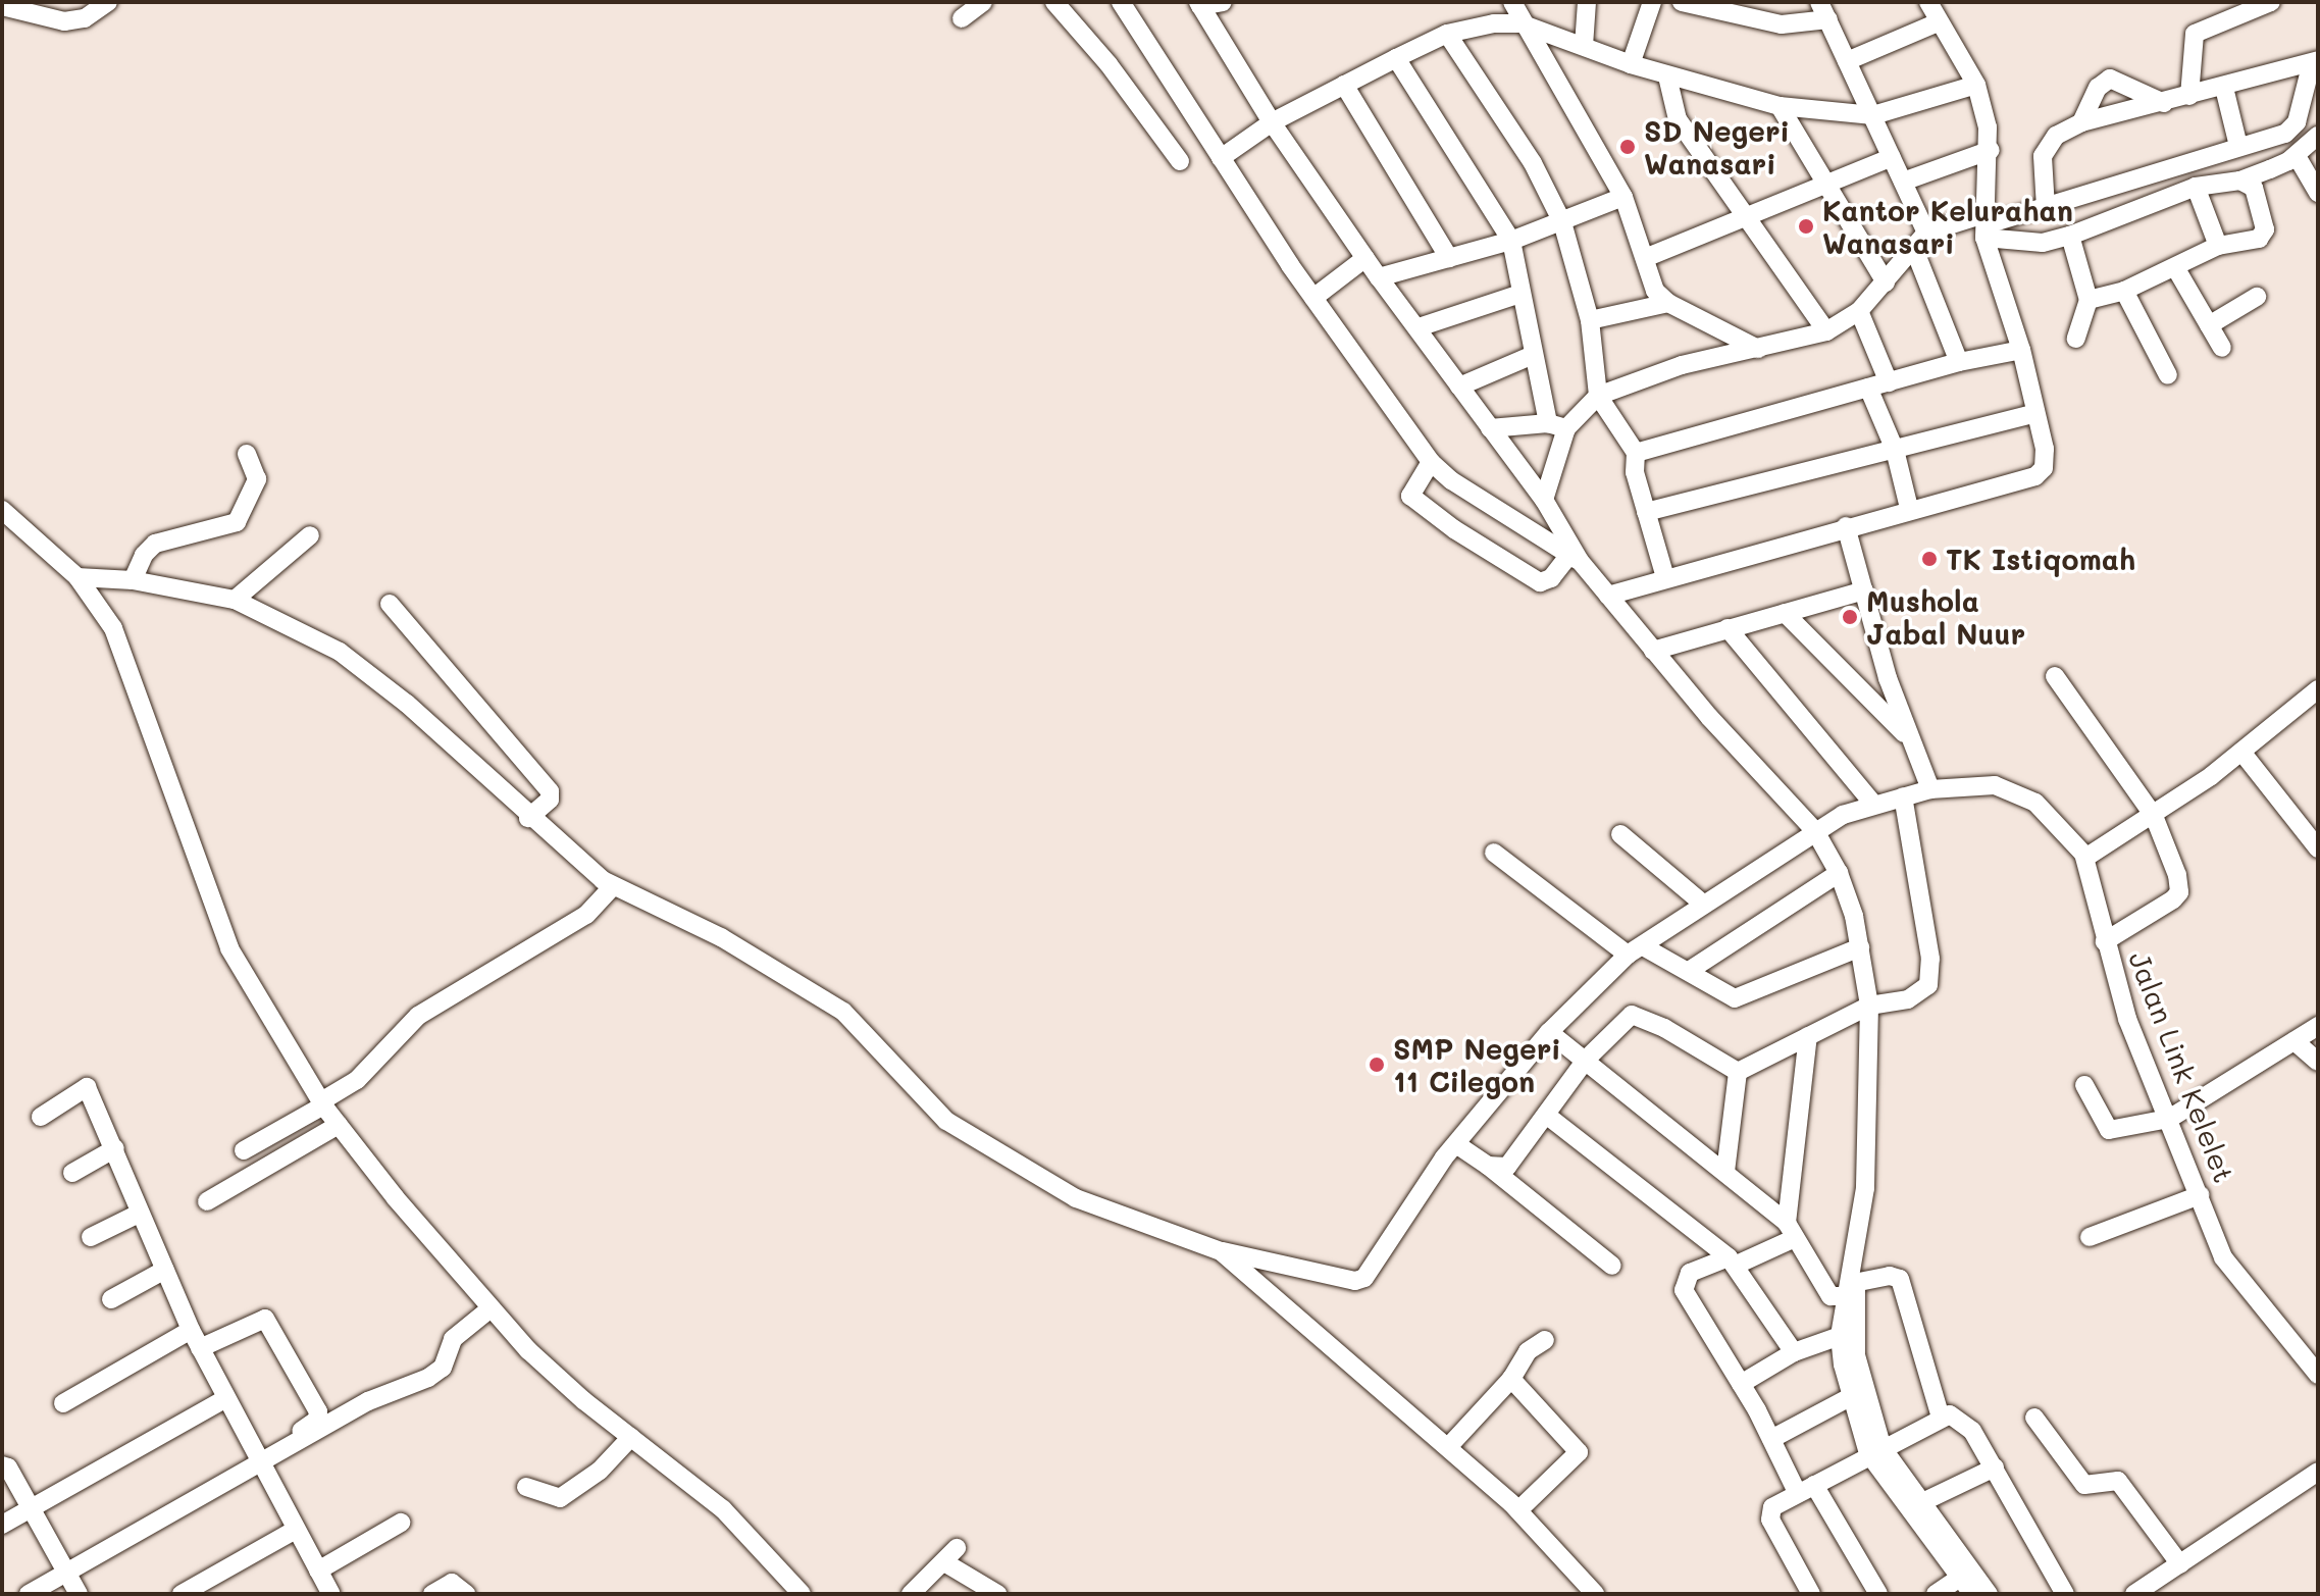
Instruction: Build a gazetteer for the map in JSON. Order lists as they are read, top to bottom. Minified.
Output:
{"streets":{"street":["Jalan Link Kelelet"]},"places":["SD Negeri Wanasari","Kantor Kelurahan Wanasari","TK Istiqomah","Mushola Jabal Nuur","SMP Negeri 11 Cilegon"]}
